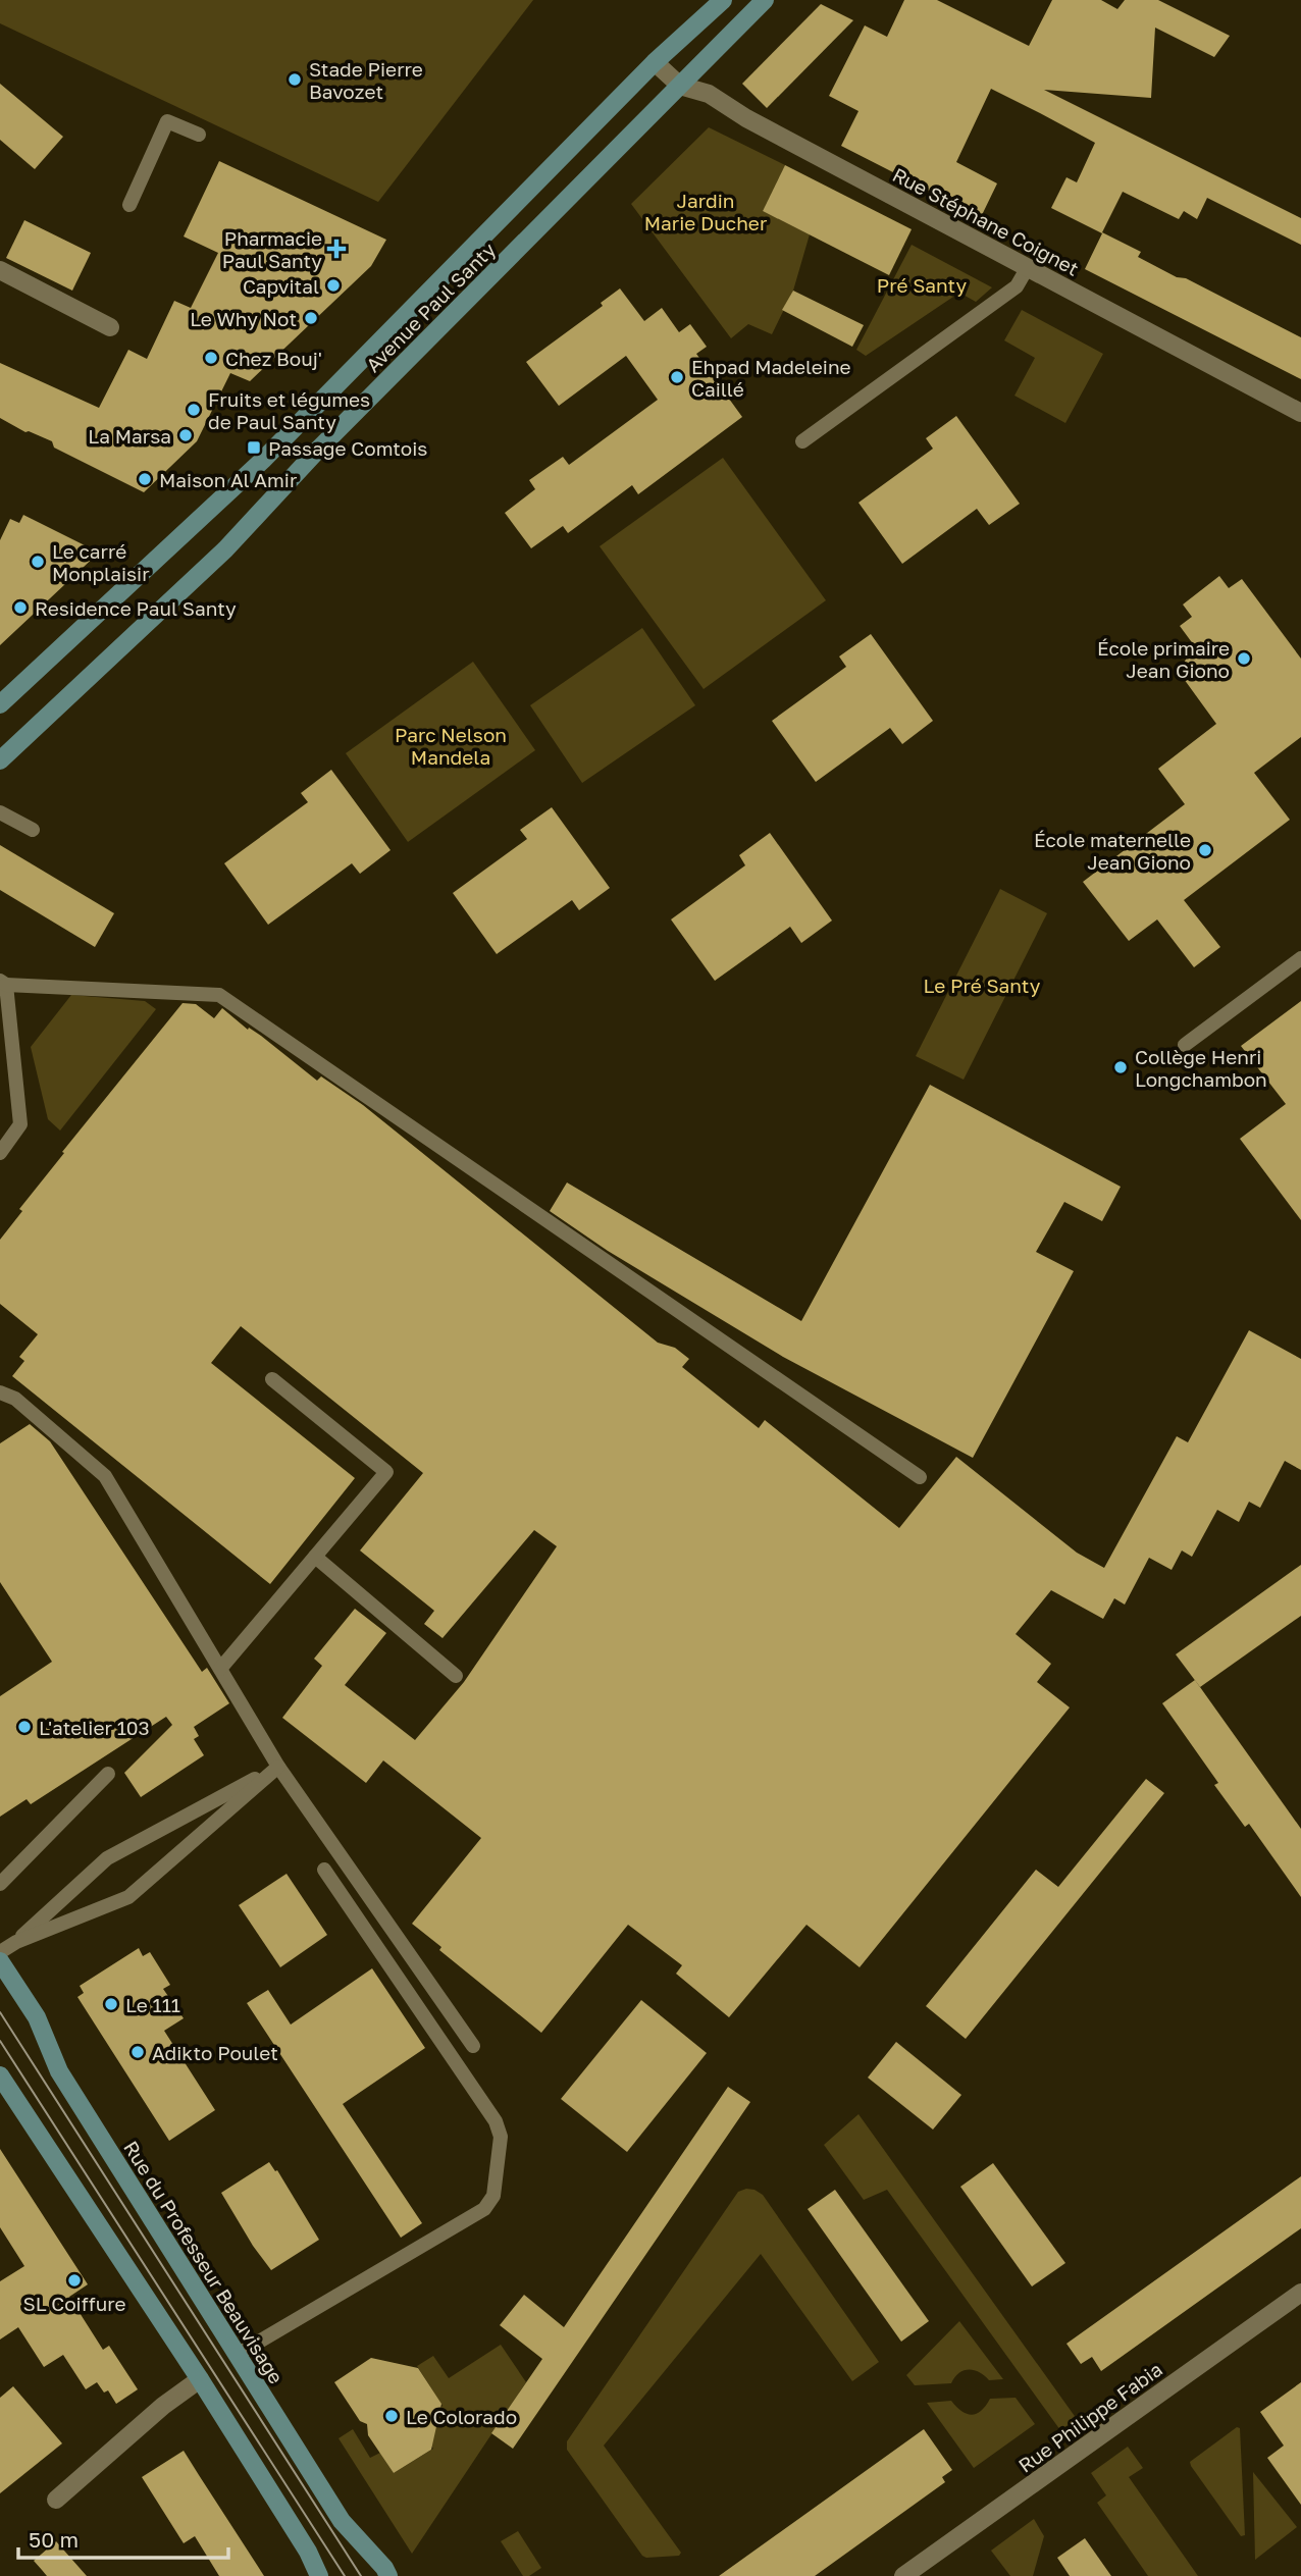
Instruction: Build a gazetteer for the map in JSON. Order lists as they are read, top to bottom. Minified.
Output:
{"streets":{"main road":["Avenue Paul Santy","Rue du Professeur Beauvisage"],"street":["Rue Stéphane Coignet","Rue Philippe Fabia"]},"crossings":[["Rue Stéphane Coignet","Avenue Paul Santy"]],"parks":["Jardin Marie Ducher","Pré Santy","Parc Nelson Mandela","Le Pré Santy"],"places":{"other":["Stade Pierre Bavozet","Capvital","Le Why Not","Chez Bouj'","Ehpad Madeleine Caillé","Fruits et légumes de Paul Santy","La Marsa","Maison Al Amir","Le carré Monplaisir","Residence Paul Santy","École primaire Jean Giono","École maternelle Jean Giono","Collège Henri Longchambon","L'atelier 103","Le 111","Adikto Poulet","SL Coiffure","Le Colorado"],"health":["Pharmacie Paul Santy"],"transit":["Passage Comtois"]},"scale_bar":"50 m"}
